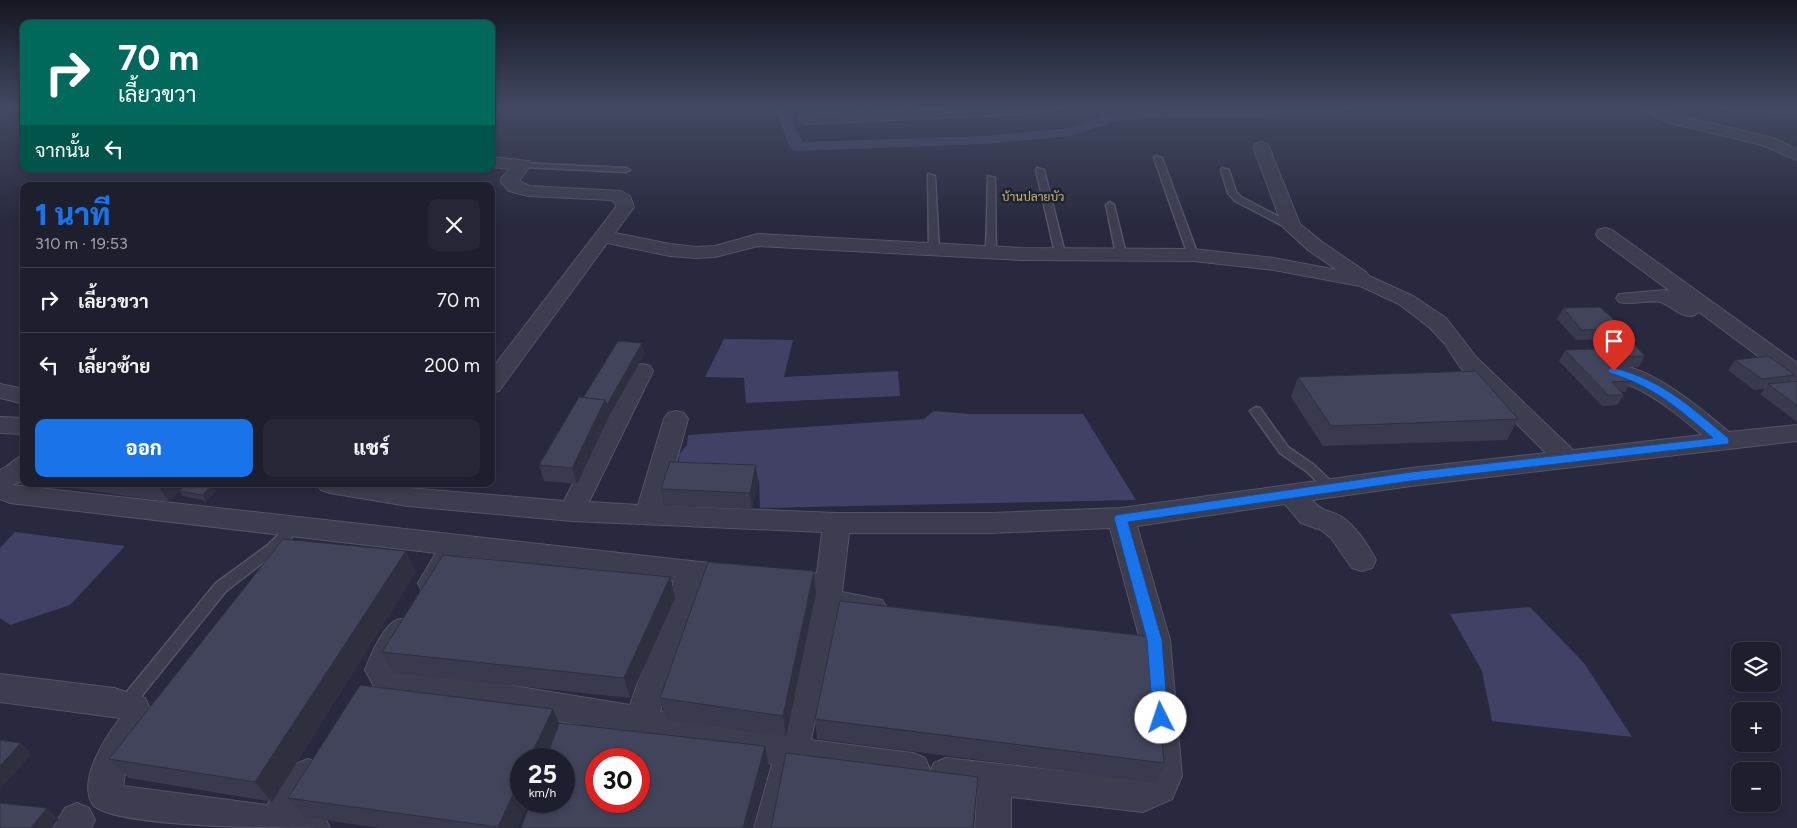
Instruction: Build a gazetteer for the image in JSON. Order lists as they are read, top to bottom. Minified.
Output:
{"districts":["บ้านปลายบัว"],"page":{"turn":["70 m","เลี้ยวขวา"],"then":"จากนั้น","heading":["1 นาที","310 m · 19:53"],"list":[{"name":"เลี้ยวขวา","value":"70 m"},{"name":"เลี้ยวซ้าย","value":"200 m"}],"buttons":["ออก","แชร์"],"map_buttons":["+","−"],"speed":"25 km/h","limit":"30"}}
